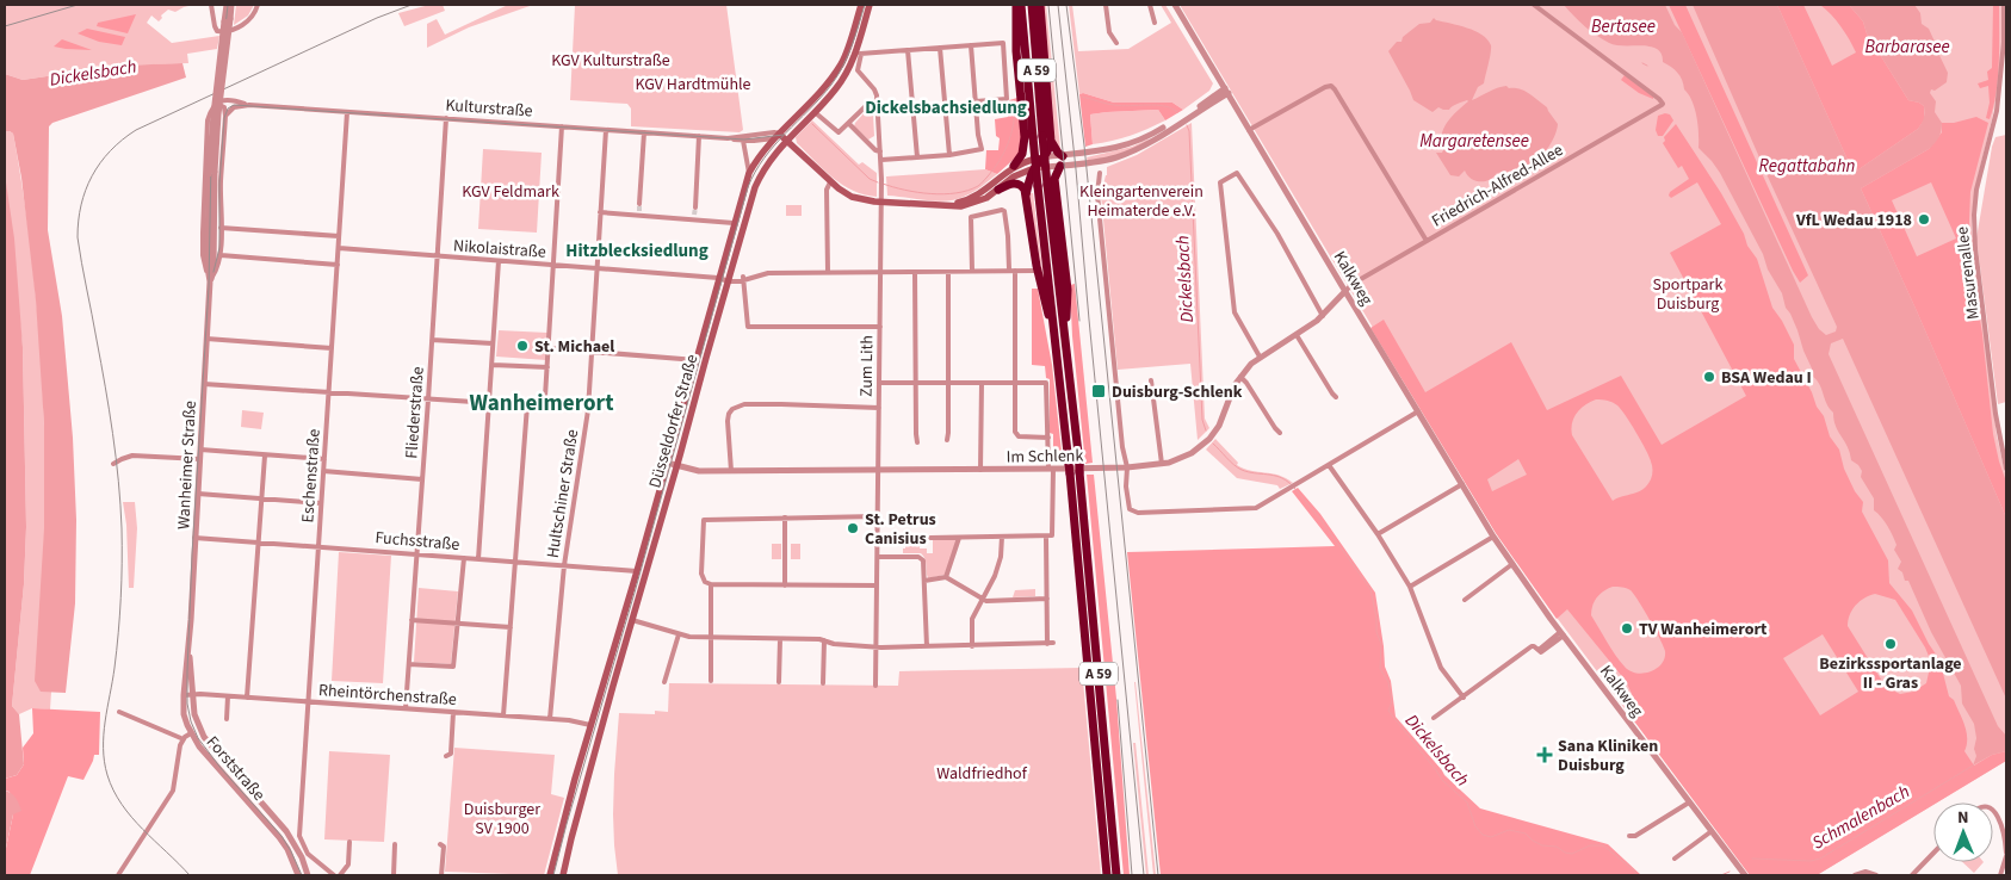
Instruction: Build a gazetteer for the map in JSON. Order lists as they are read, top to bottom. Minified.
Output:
{"streets":{"highway":["A 59"],"main road":["Düsseldorfer Straße"],"street":["Kulturstraße","Friedrich-Alfred-Allee","Nikolaistraße","Masurenallee","Kalkweg","Zum Lith","Fliederstraße","Im Schlenk","Wanheimer Straße","Eschenstraße","Hultschiner Straße","Fuchsstraße","Rheintörchenstraße","Forststraße"]},"crossings":[["Kulturstraße","Fliederstraße"],["Kulturstraße","Düsseldorfer Straße"],["Kulturstraße","Eschenstraße"],["Kulturstraße","Hultschiner Straße"],["Friedrich-Alfred-Allee","Kalkweg"],["Friedrich-Alfred-Allee","Im Schlenk"],["Nikolaistraße","Fliederstraße"],["Nikolaistraße","Düsseldorfer Straße"],["Nikolaistraße","Eschenstraße"],["Nikolaistraße","Hultschiner Straße"],["Kalkweg","Im Schlenk"],["Zum Lith","Düsseldorfer Straße"],["Zum Lith","Im Schlenk"],["Fliederstraße","Fuchsstraße"],["Fliederstraße","Rheintörchenstraße"],["Düsseldorfer Straße","Im Schlenk"],["Düsseldorfer Straße","Fuchsstraße"],["Düsseldorfer Straße","Rheintörchenstraße"],["Wanheimer Straße","Fuchsstraße"],["Wanheimer Straße","Rheintörchenstraße"],["Wanheimer Straße","Forststraße"],["Eschenstraße","Fuchsstraße"],["Eschenstraße","Rheintörchenstraße"],["Hultschiner Straße","Fuchsstraße"],["Hultschiner Straße","Rheintörchenstraße"],["Rheintörchenstraße","Forststraße"]],"districts":["Dickelsbachsiedlung","Hitzblecksiedlung","Wanheimerort"],"water":["Bertasee","Barbarasee","Dickelsbach","Margaretensee","Regattabahn","Schmalenbach"],"parks":["KGV Kulturstraße","KGV Hardtmühle","KGV Feldmark","Kleingartenverein Heimaterde e.V.","Sportpark Duisburg","Waldfriedhof","Duisburger SV 1900"],"places":{"other":["VfL Wedau 1918","St. Michael","BSA Wedau I","St. Petrus Canisius","TV Wanheimerort","Bezirkssportanlage II - Gras"],"transit":["Duisburg-Schlenk"],"health":["Sana Kliniken Duisburg"]},"north":"top"}
